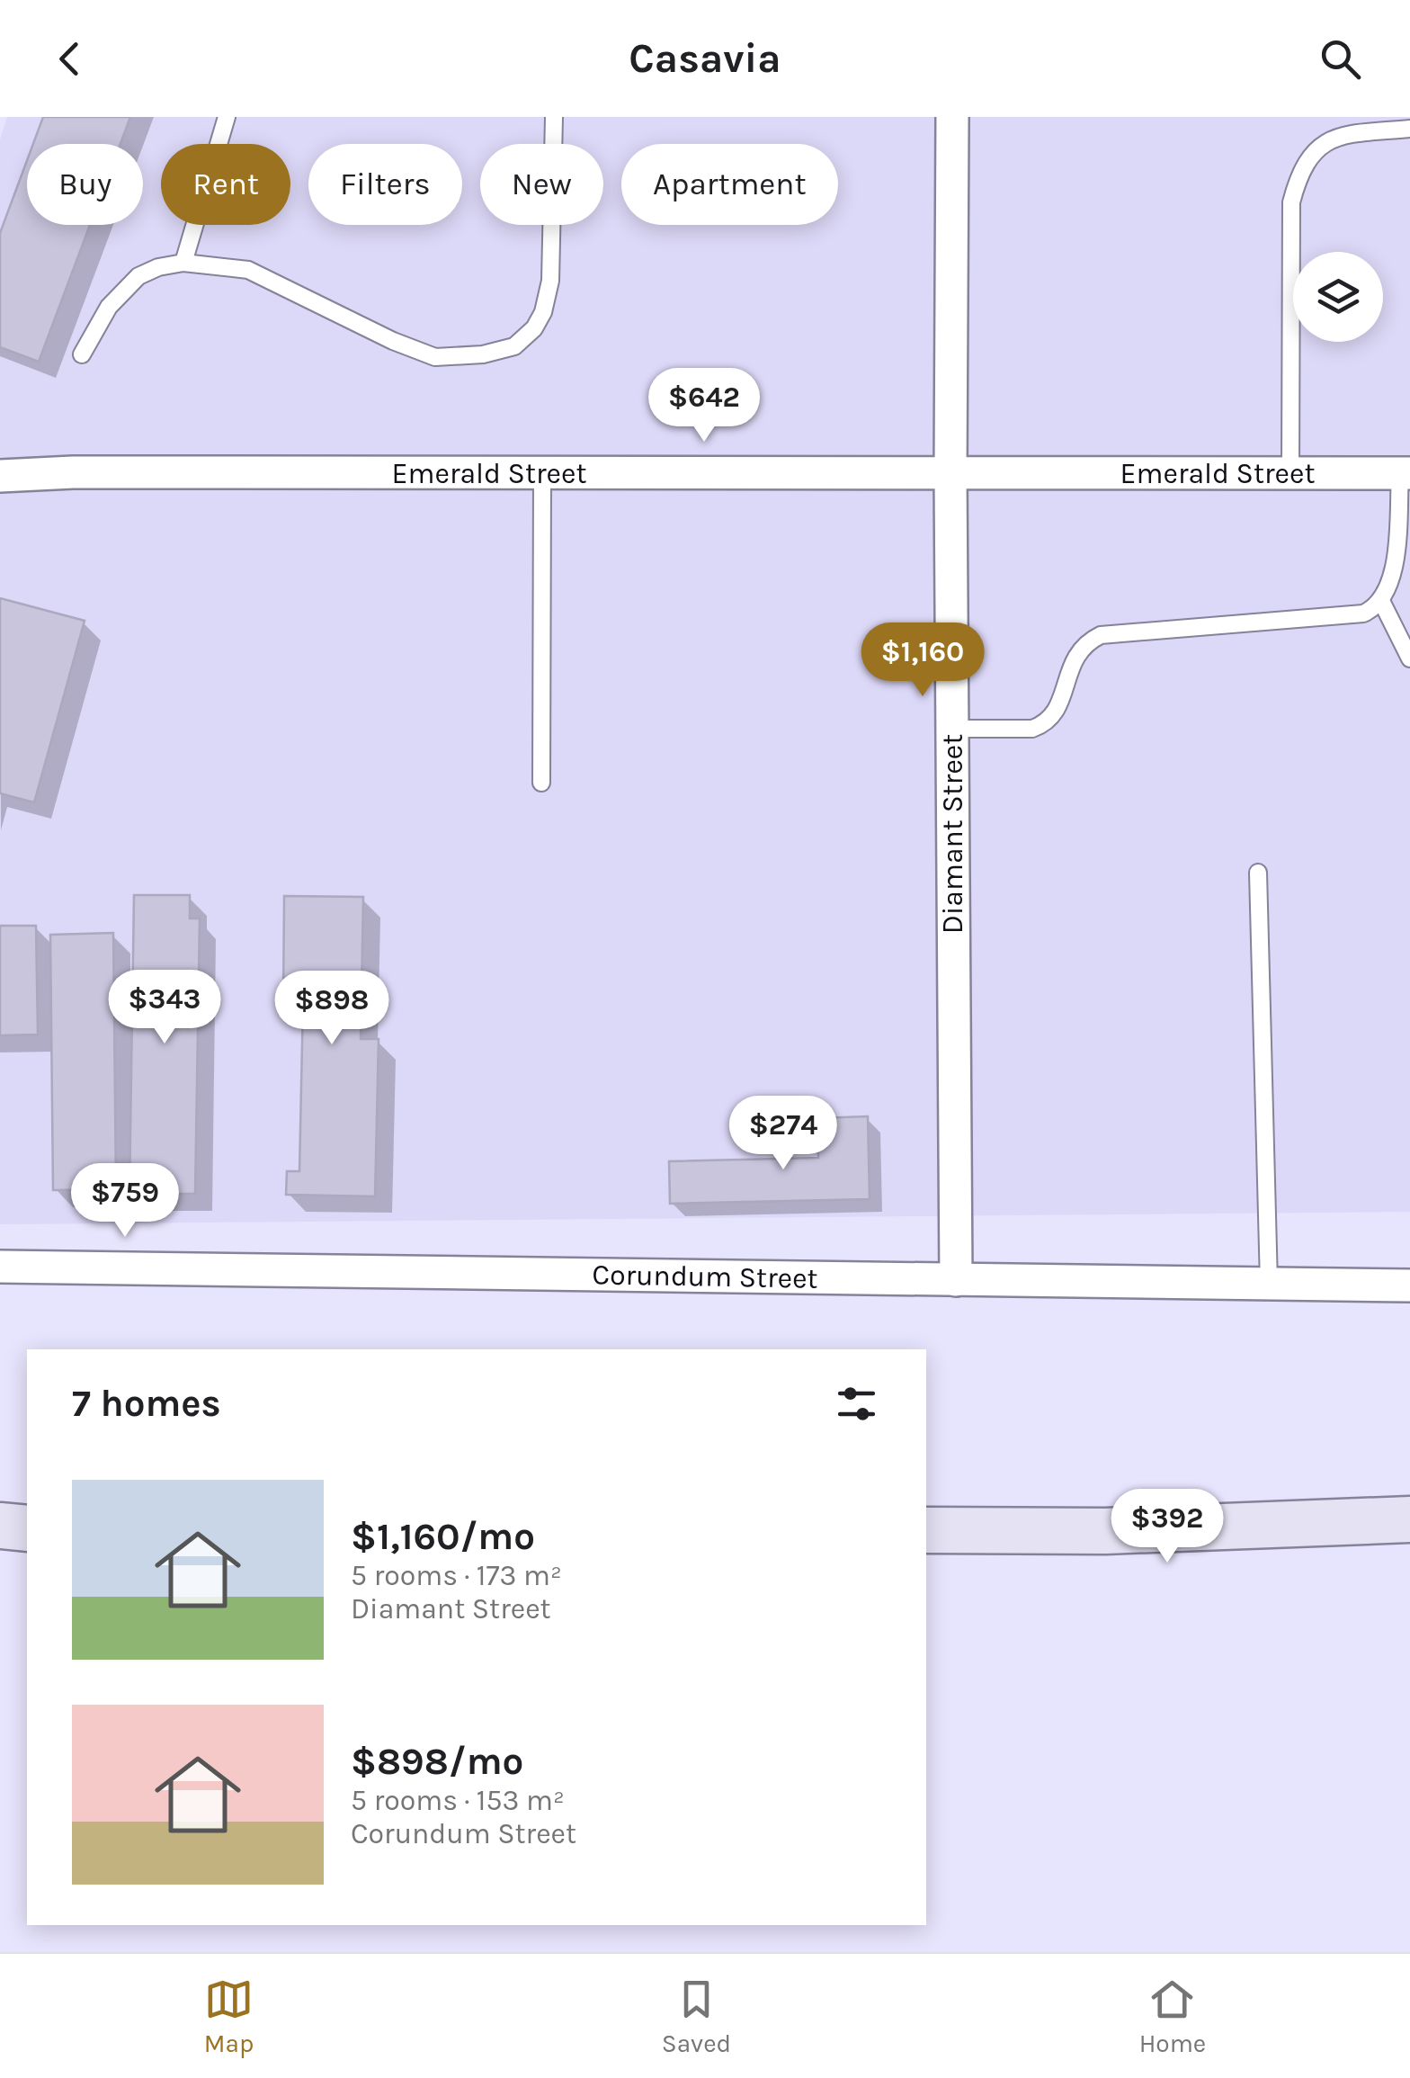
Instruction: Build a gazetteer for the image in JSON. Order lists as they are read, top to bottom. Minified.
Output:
{"streets":{"street":["Emerald Street","Diamant Street","Corundum Street"]},"crossings":[["Emerald Street","Diamant Street"],["Diamant Street","Corundum Street"]],"page":{"header":"Casavia","chip":["Buy","Rent","Filters","New","Apartment"],"price":["$642","$1,160","$343","$898","$274","$759","$392"],"heading":"7 homes","list":[{"name":"$1,160/mo","note":"5 rooms · 173 m² · Diamant Street"},{"name":"$898/mo","note":"5 rooms · 153 m² · Corundum Street"}],"tabs":["Map","Saved","Home"]}}
